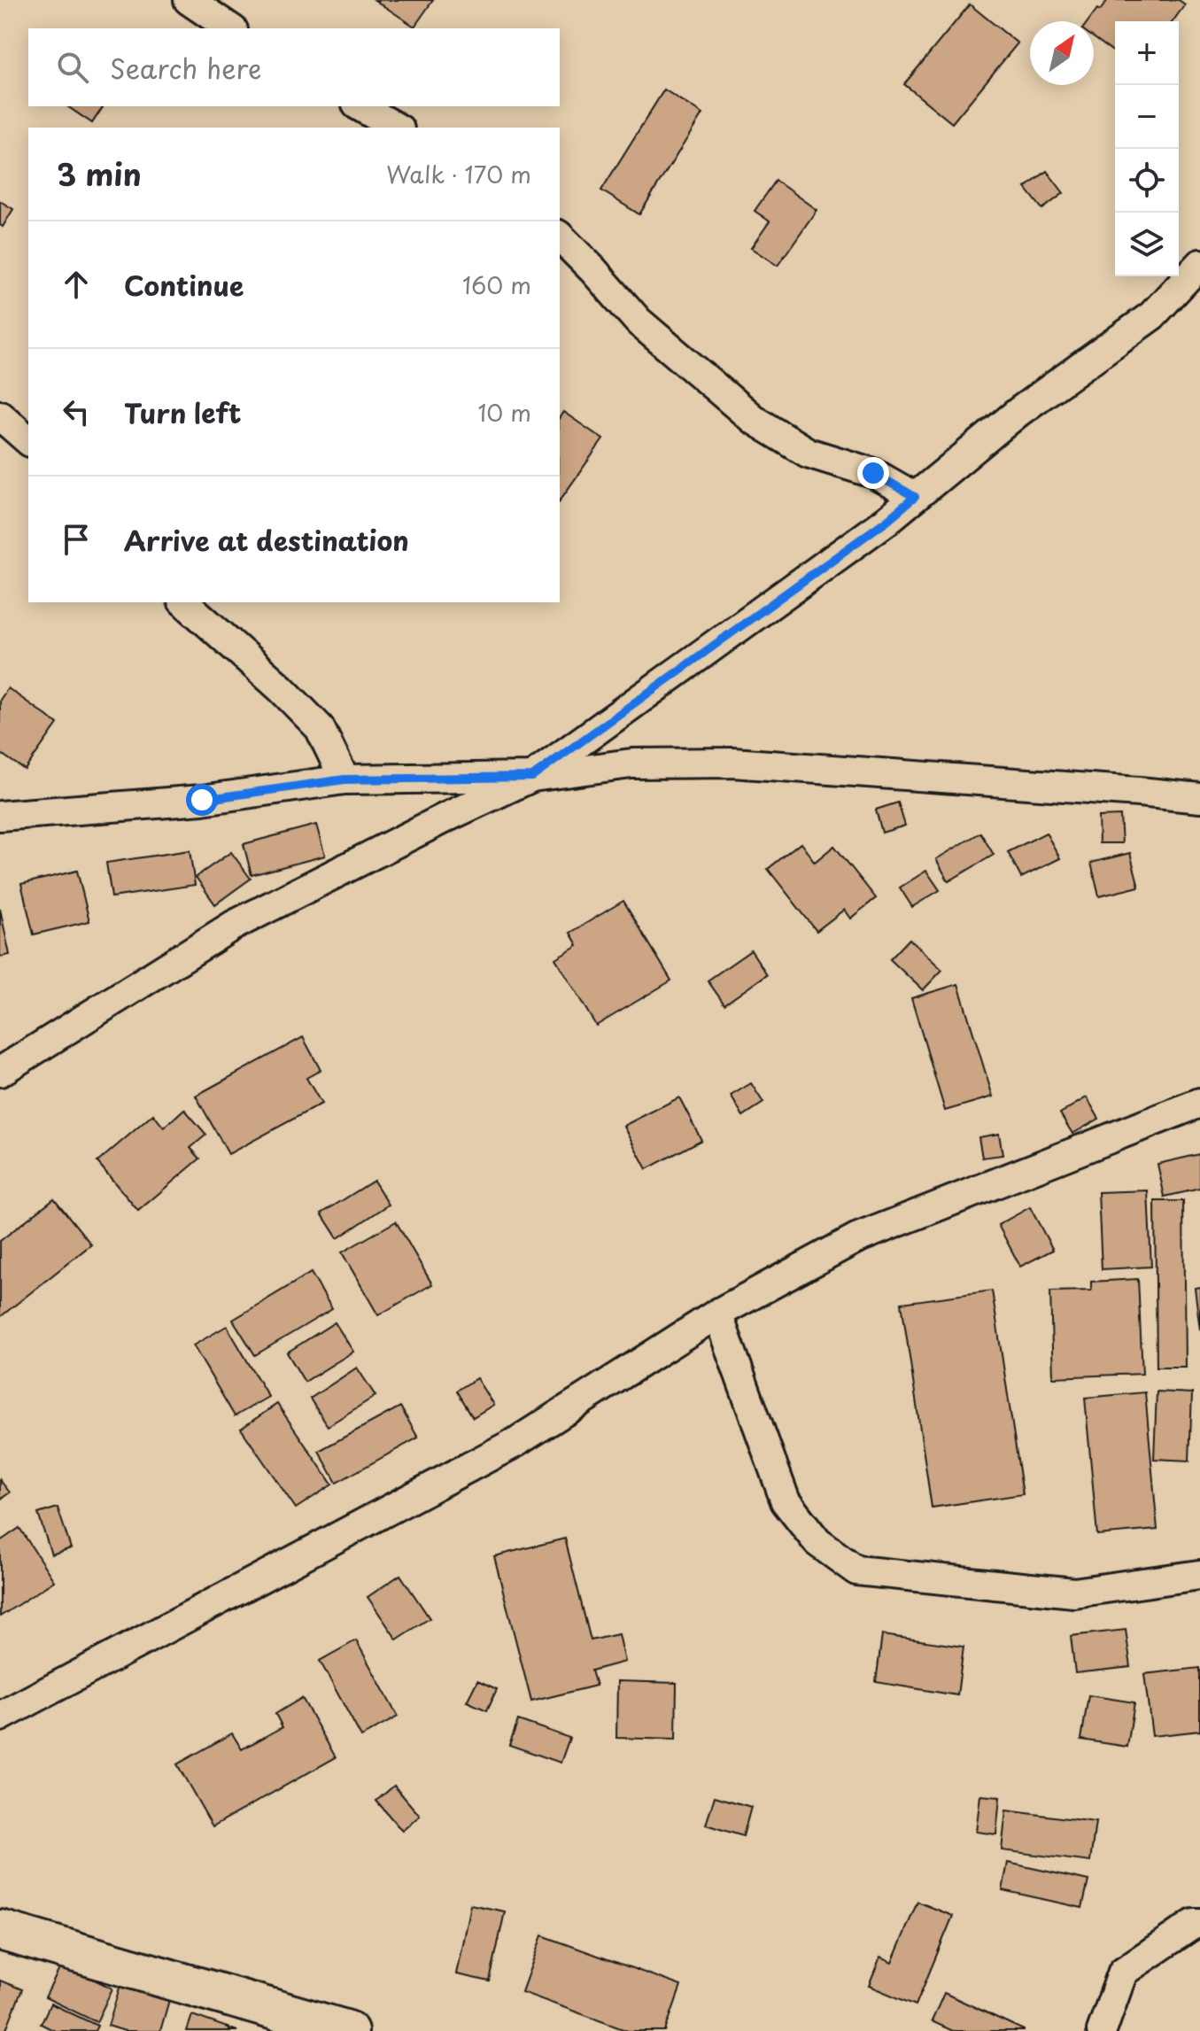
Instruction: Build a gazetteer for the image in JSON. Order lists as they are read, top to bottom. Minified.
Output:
{"north":"top right","page":{"map_buttons":["+","−"],"search":"Search here","heading":["3 min","Walk · 170 m"],"list":[["Continue","160 m"],["Turn left","10 m"],"Arrive at destination"]}}
